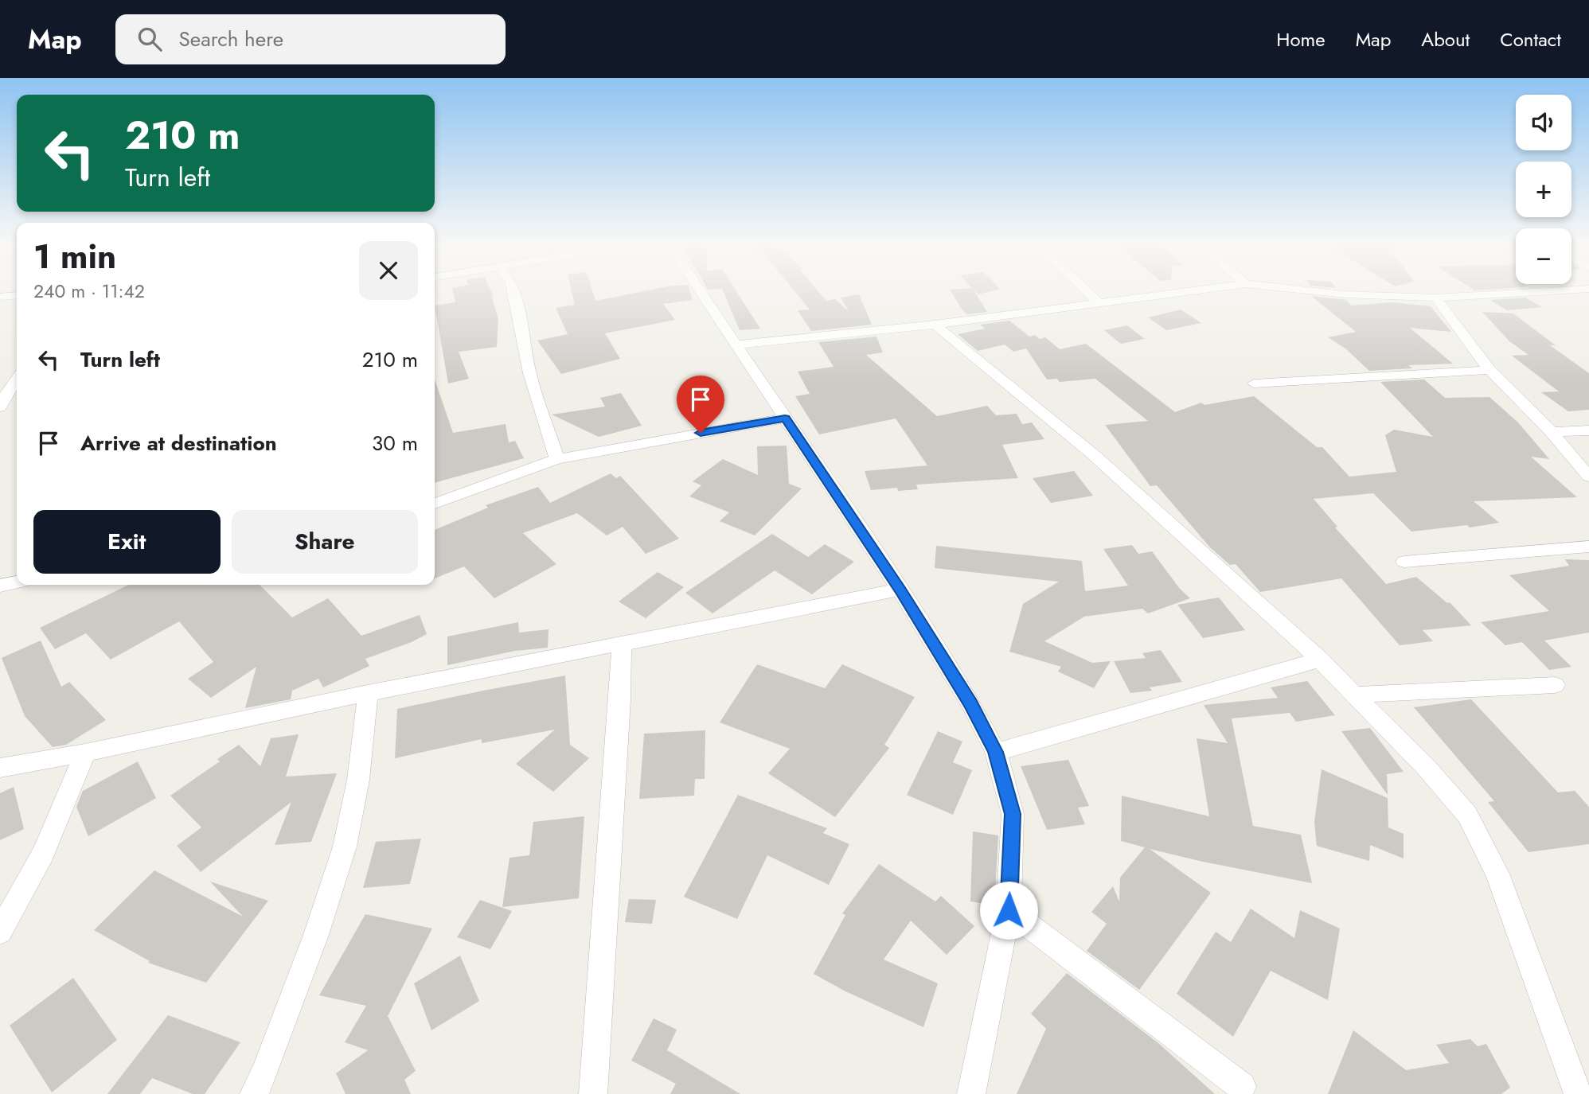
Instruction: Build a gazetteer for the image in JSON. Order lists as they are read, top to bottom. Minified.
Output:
{"page":{"header":"Map","search":"Search here","nav":["Home","Map","About","Contact"],"map_buttons":["+","−"],"turn":["210 m","Turn left"],"heading":["1 min","240 m · 11:42"],"list":[{"name":"Turn left","value":"210 m"},{"name":"Arrive at destination","value":"30 m"}],"buttons":["Exit","Share"]}}
